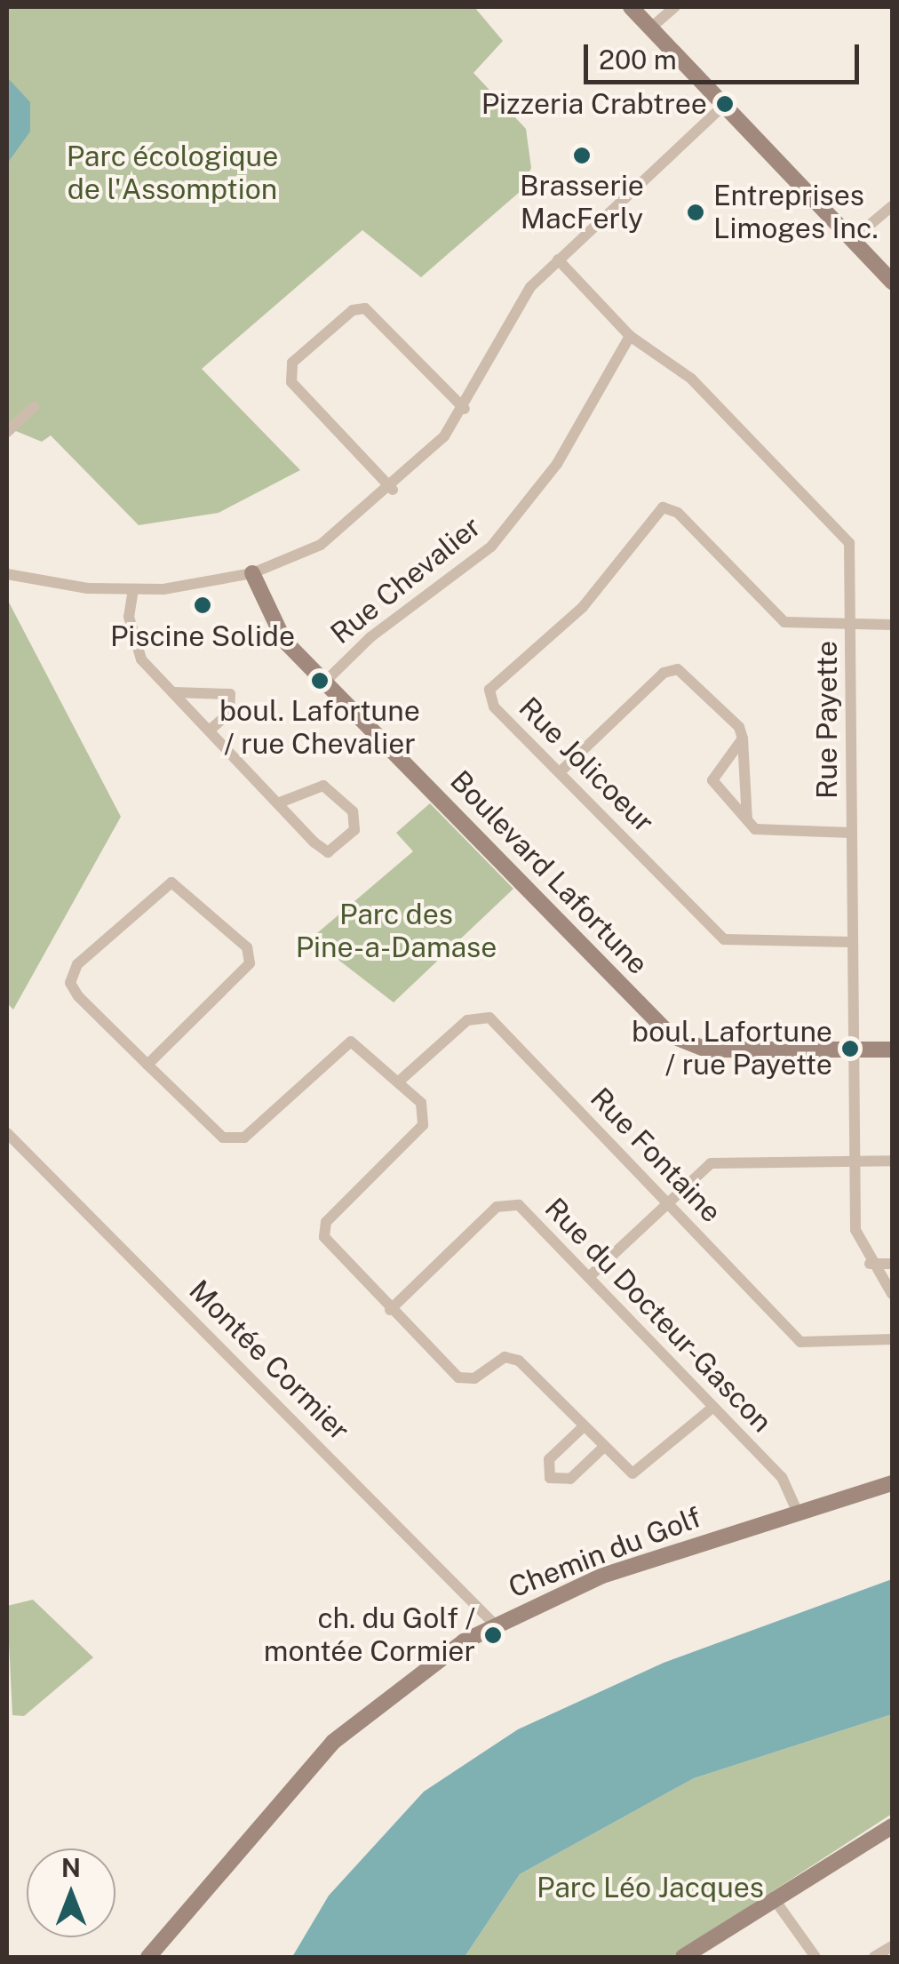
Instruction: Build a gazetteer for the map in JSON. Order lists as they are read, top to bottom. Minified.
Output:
{"streets":{"street":["Rue Chevalier","Rue Payette","Rue Jolicoeur","Boulevard Lafortune","Rue Fontaine","Rue du Docteur-Gascon","Montée Cormier","Chemin du Golf"]},"crossings":[["Rue Chevalier","Rue Payette"],["Rue Chevalier","Boulevard Lafortune"],["Rue Payette","Rue Jolicoeur"],["Rue Payette","Boulevard Lafortune"],["Rue du Docteur-Gascon","Chemin du Golf"],["Montée Cormier","Chemin du Golf"]],"parks":["Parc écologique de l'Assomption","Parc des Pine-a-Damase","Parc Léo Jacques"],"places":["Pizzeria Crabtree","Brasserie MacFerly","Entreprises Limoges Inc.","Piscine Solide","boul. Lafortune / rue Chevalier","boul. Lafortune / rue Payette","ch. du Golf / montée Cormier"],"scale_bar":"200 m","north":"top"}
